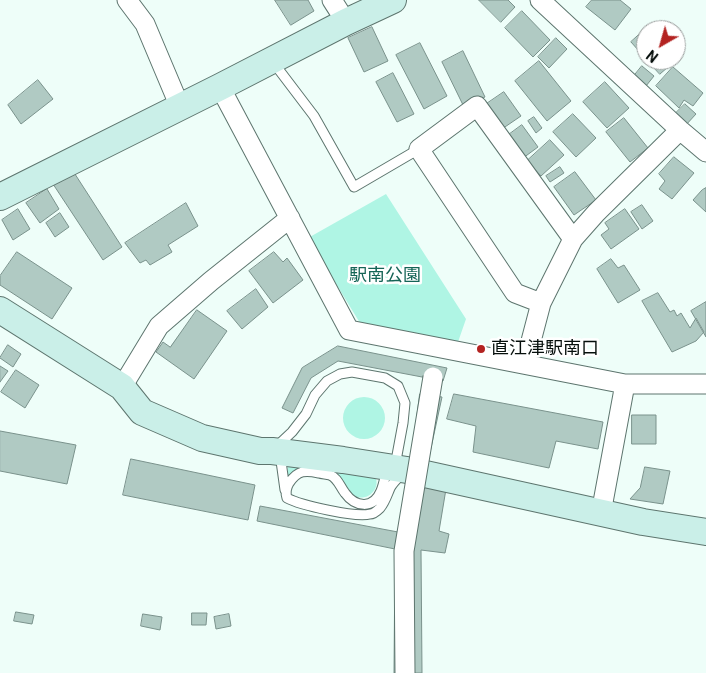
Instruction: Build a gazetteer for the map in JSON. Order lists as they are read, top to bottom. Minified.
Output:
{"parks":["駅南公園"],"places":["直江津駅南口"],"north":"bottom left"}
